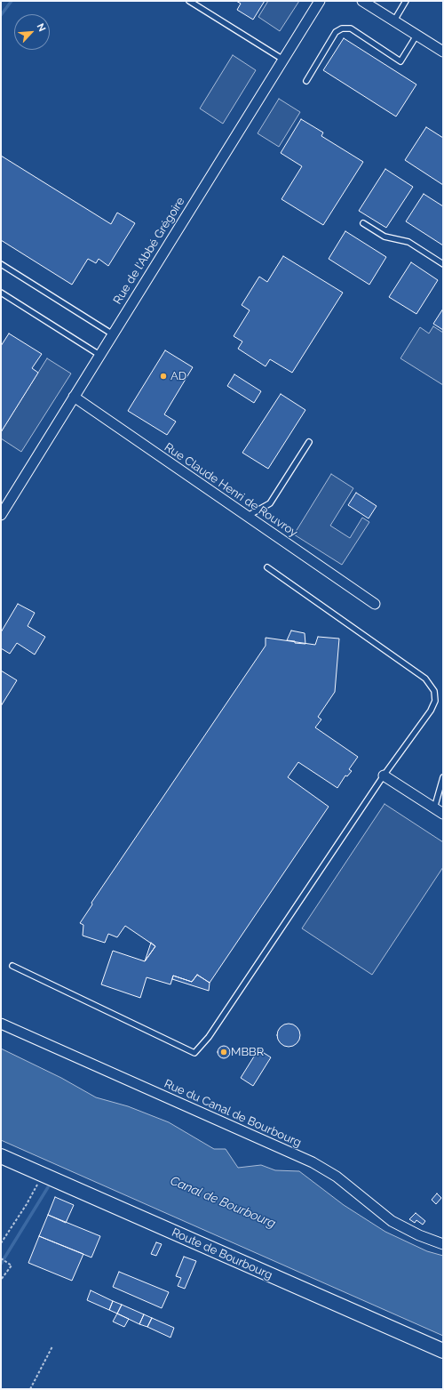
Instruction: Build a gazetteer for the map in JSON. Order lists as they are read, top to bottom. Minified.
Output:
{"streets":{"main road":["Route de Bourbourg"],"street":["Rue de l'Abbé Grégoire","Rue Claude Henri de Rouvroy","Rue du Canal de Bourbourg"]},"crossings":[["Rue de l'Abbé Grégoire","Rue Claude Henri de Rouvroy"]],"water":["Canal de Bourbourg"],"places":["AD","MBBR"],"north":"top right"}
